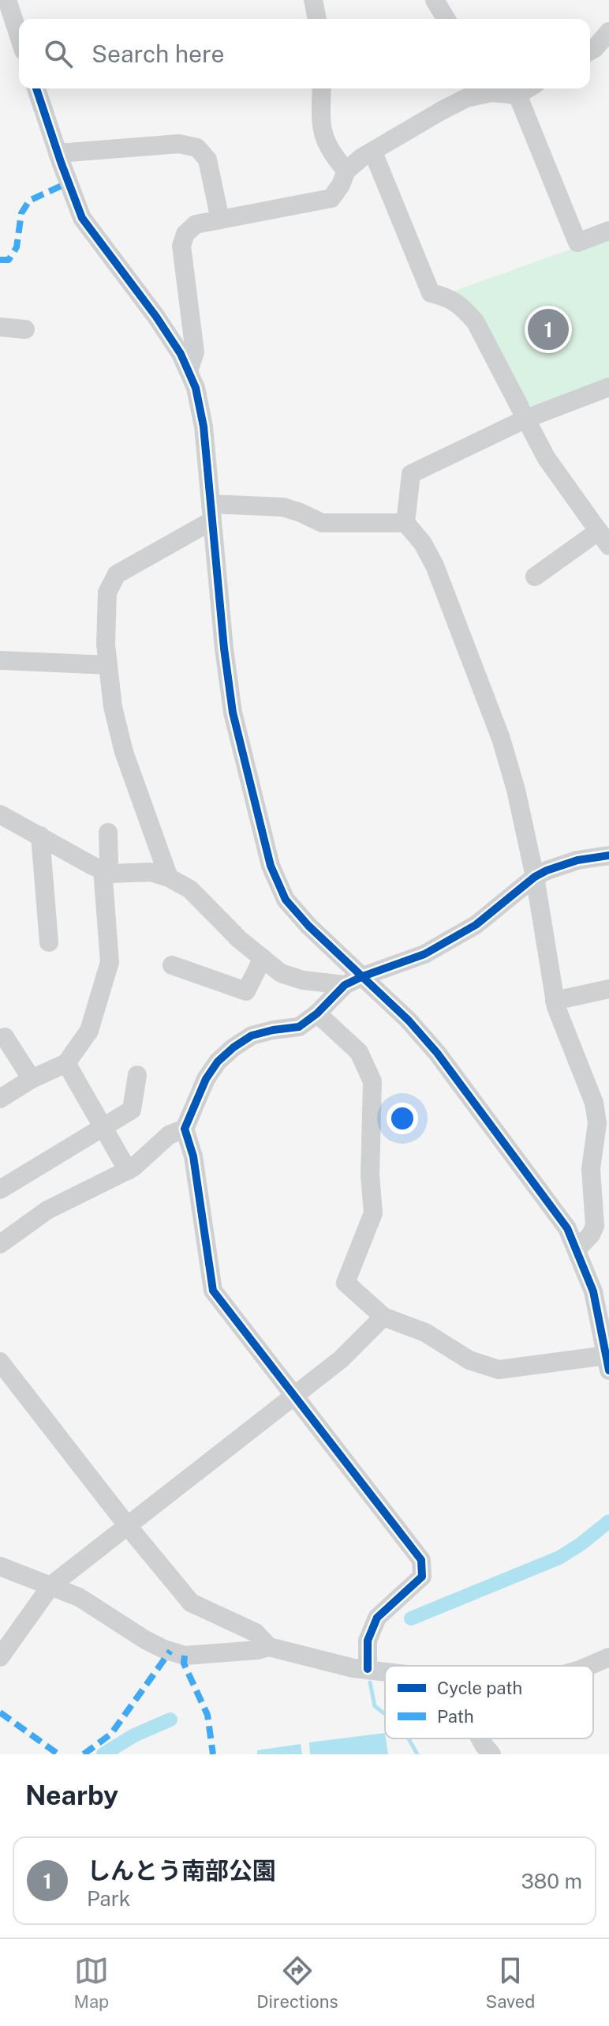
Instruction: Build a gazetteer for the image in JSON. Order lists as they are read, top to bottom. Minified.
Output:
{"legend":["Cycle path","Path"],"page":{"search":"Search here","pins":"1","heading":"Nearby","list":[{"mark":"1","name":"しんとう南部公園","note":"Park","value":"380 m"}],"nav":["Map","Directions","Saved"]}}
